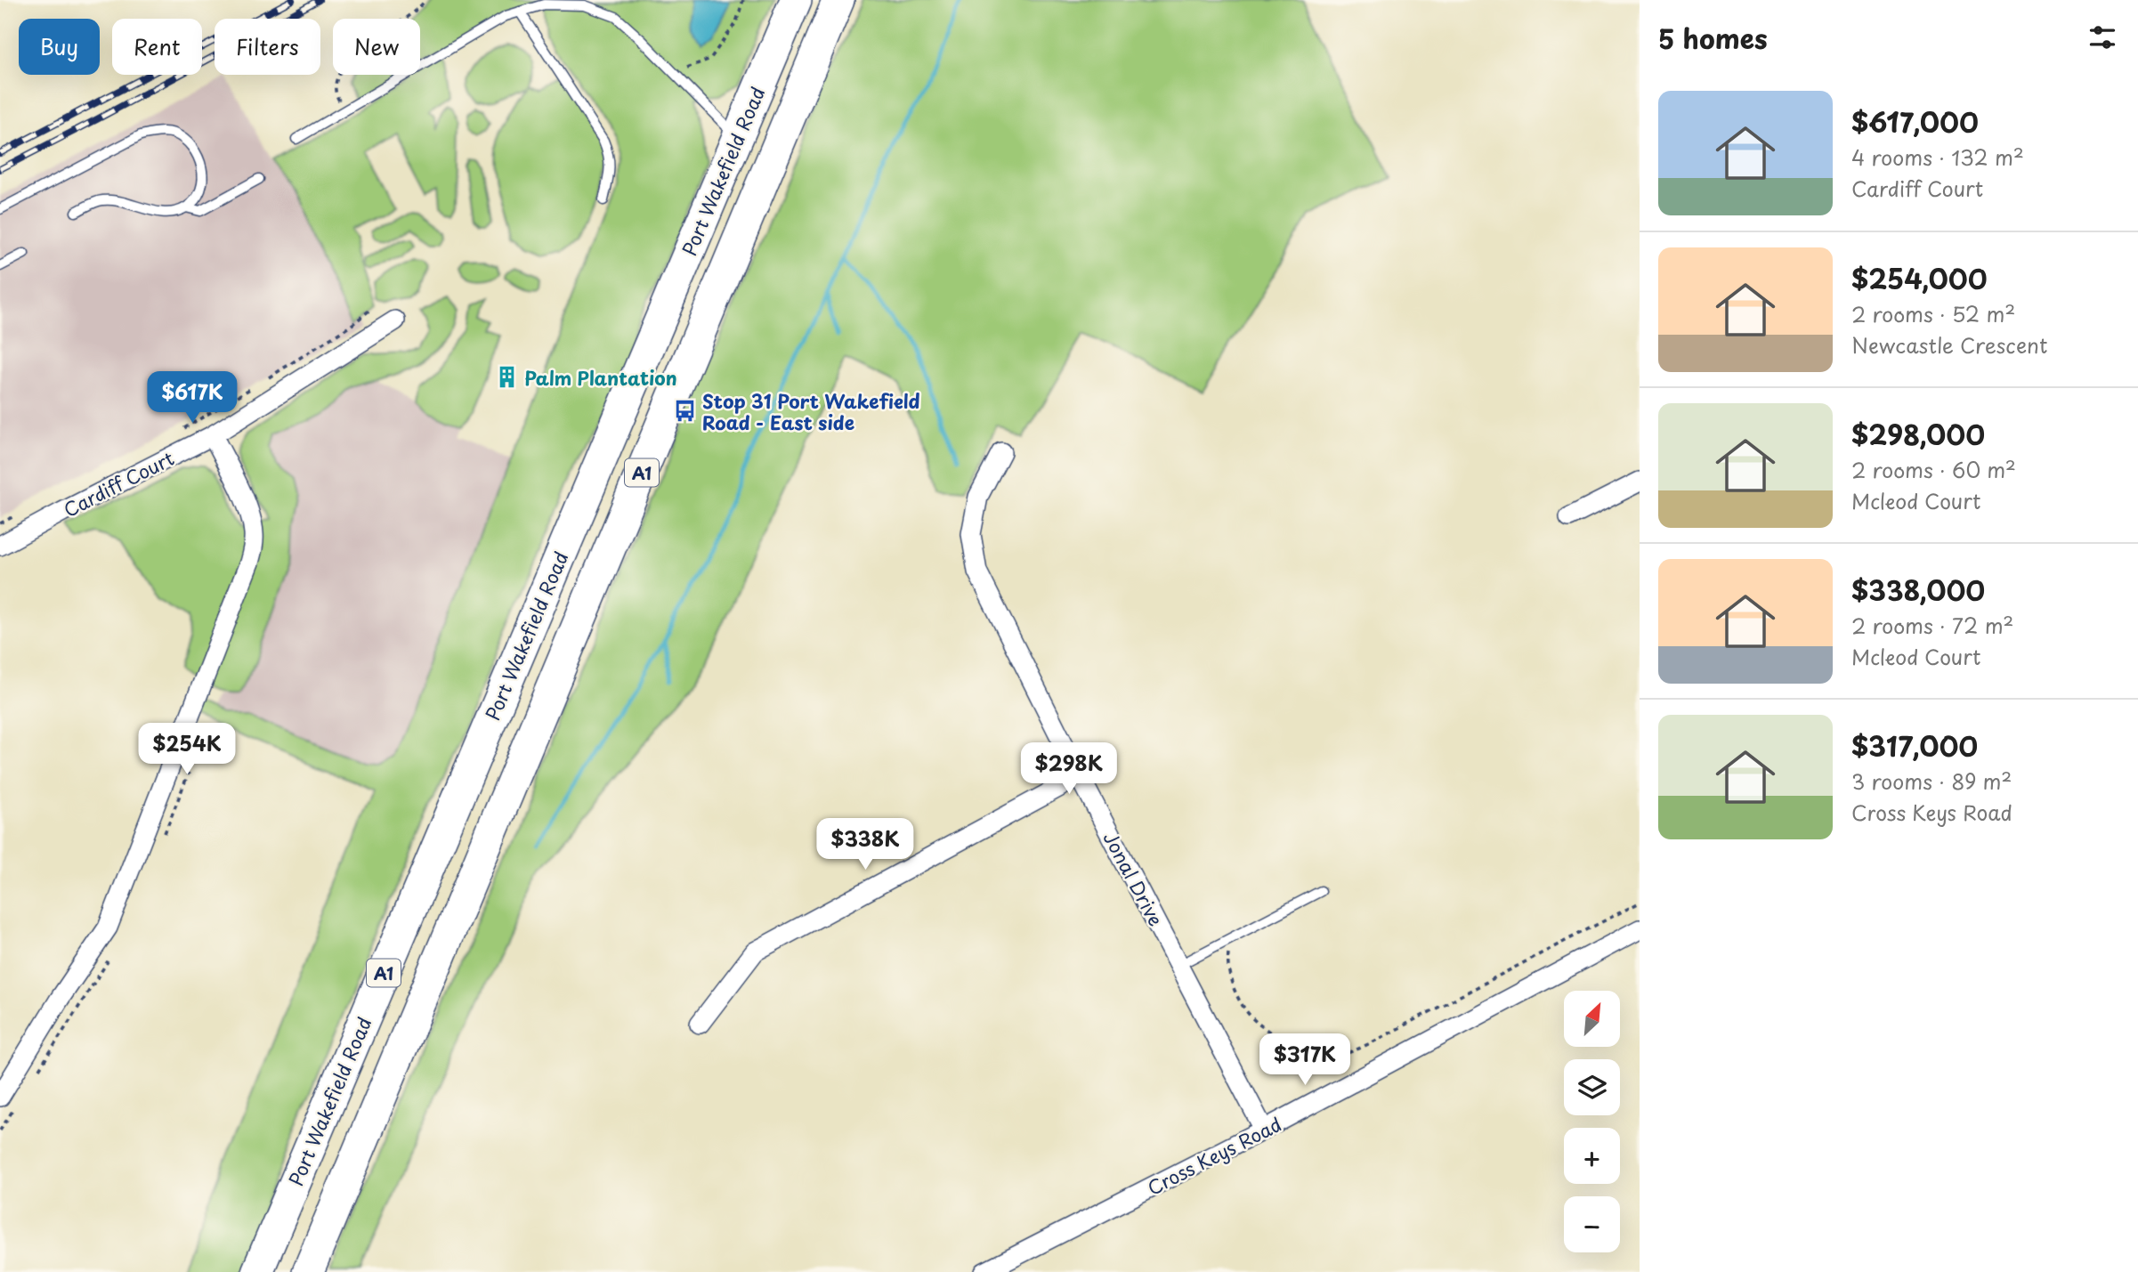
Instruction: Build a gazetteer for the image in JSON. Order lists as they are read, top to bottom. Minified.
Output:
{"streets":{"highway":["Port Wakefield Road","A1"],"street":["Cardiff Court","Jonal Drive","Cross Keys Road"]},"crossings":[["Jonal Drive","Cross Keys Road"]],"places":{"building":["Palm Plantation"],"bus stop":["Stop 31 Port Wakefield Road - East side"]},"north":"top right","page":{"heading":"5 homes","chip":["Buy","Rent","Filters","New"],"list":[{"name":"$617,000","note":"4 rooms · 132 m² · Cardiff Court"},{"name":"$254,000","note":"2 rooms · 52 m² · Newcastle Crescent"},{"name":"$298,000","note":"2 rooms · 60 m² · Mcleod Court"},{"name":"$338,000","note":"2 rooms · 72 m² · Mcleod Court"},{"name":"$317,000","note":"3 rooms · 89 m² · Cross Keys Road"}],"price":["$617K","$254K","$298K","$338K","$317K"],"map_buttons":["+","−"]}}
